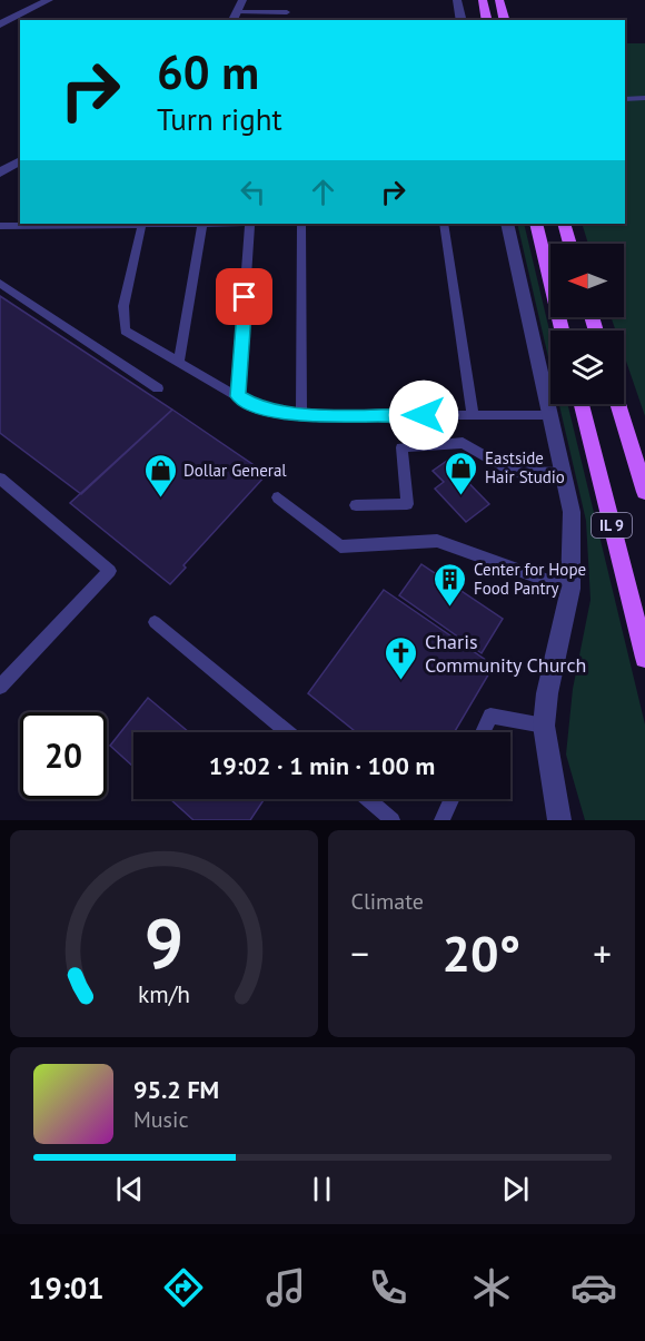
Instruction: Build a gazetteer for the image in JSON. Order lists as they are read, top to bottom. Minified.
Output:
{"streets":{"main road":["IL 9"]},"places":{"shop":["Eastside Hair Studio","Dollar General"],"building":["Center for Hope Food Pantry"],"church":["Charis Community Church"]},"north":"left","page":{"turn":["60 m","Turn right"],"limit":"20","trip":"19:02 · 1 min · 100 m","tile":"Climate","heat":["−","20°","+"],"song":["95.2 FM","Music"],"tabs":"19:01","gauge":["9","km/h"]}}
